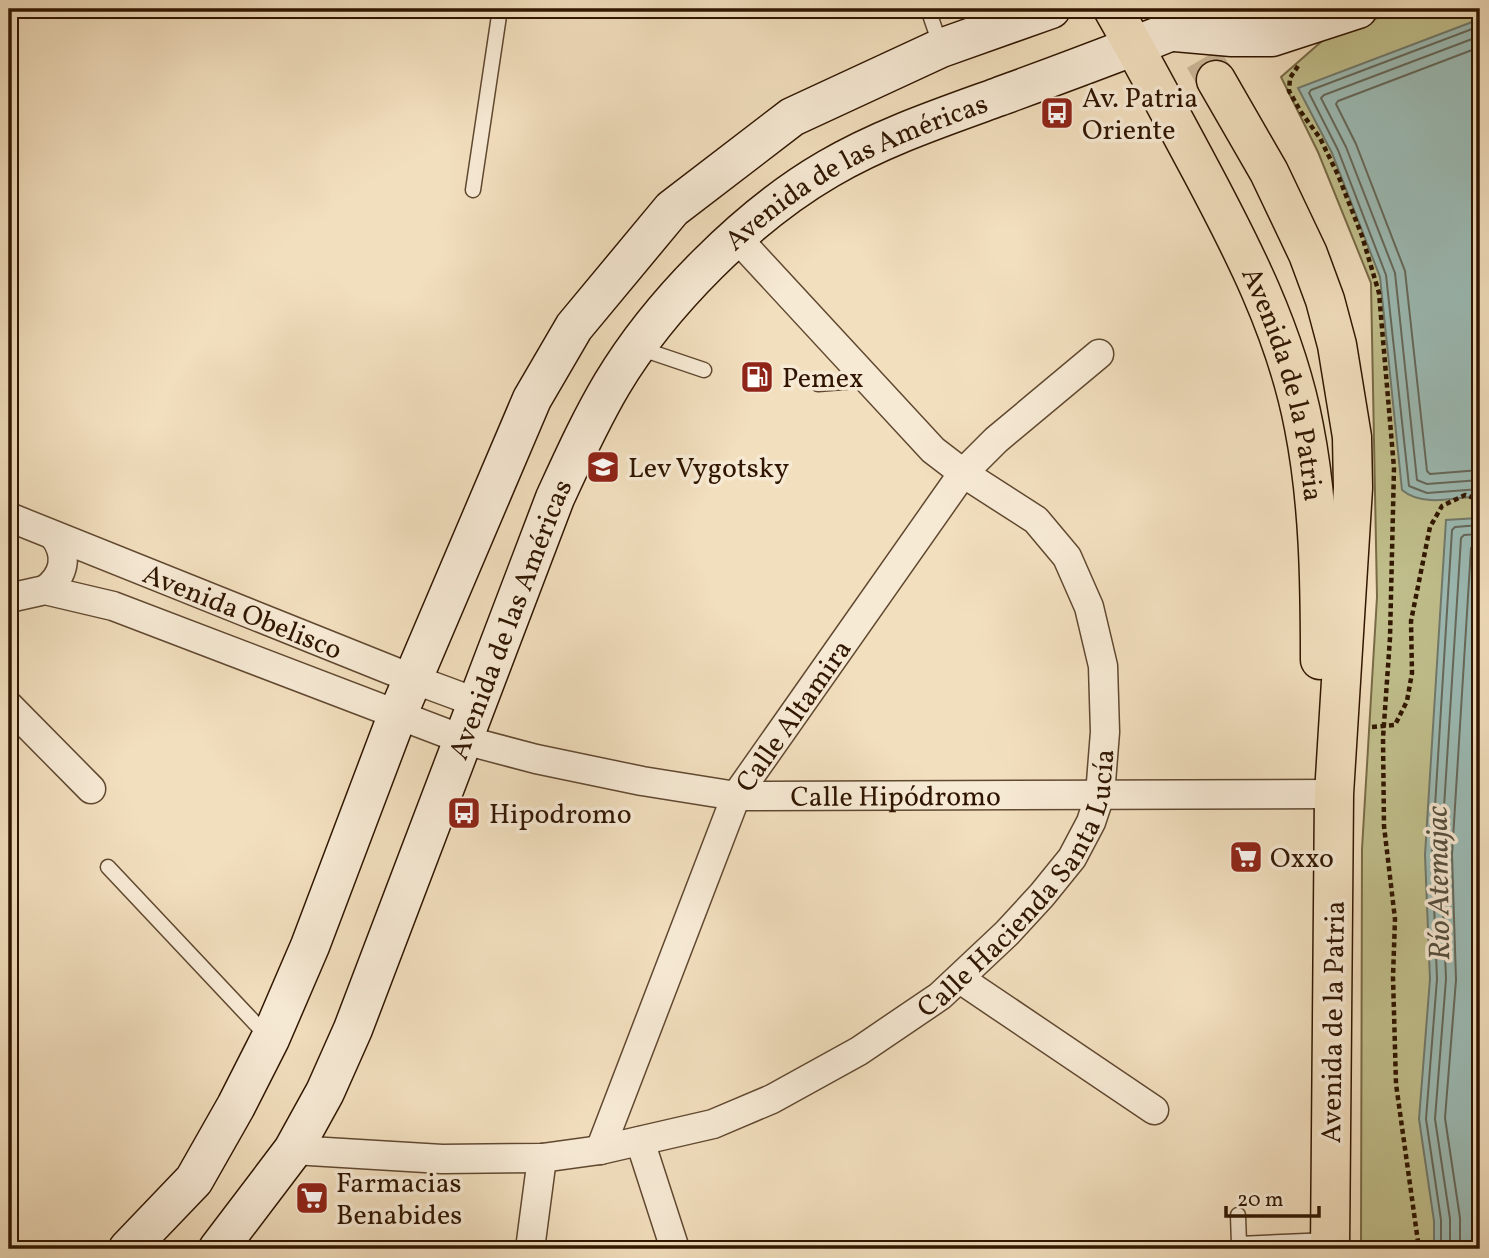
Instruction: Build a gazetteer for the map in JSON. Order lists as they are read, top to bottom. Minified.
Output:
{"streets":{"main road":["Avenida de las Américas","Avenida de la Patria"],"street":["Avenida Obelisco","Calle Altamira","Calle Hipódromo","Calle Hacienda Santa Lucía"]},"crossings":[["Avenida de las Américas","Avenida de la Patria"],["Avenida de las Américas","Avenida Obelisco"],["Avenida de las Américas","Calle Hipódromo"],["Avenida de las Américas","Calle Hacienda Santa Lucía"],["Avenida de la Patria","Calle Hipódromo"],["Avenida Obelisco","Calle Hipódromo"],["Calle Altamira","Calle Hipódromo"],["Calle Altamira","Calle Hacienda Santa Lucía"],["Calle Hipódromo","Calle Hacienda Santa Lucía"]],"water":["Río Atemajac"],"places":{"bus stop":["Av. Patria Oriente","Hipodromo"],"fuel station":["Pemex"],"school or university":["Lev Vygotsky"],"supermarket":["Oxxo","Farmacias Benabides"]},"scale_bar":"20 m"}
